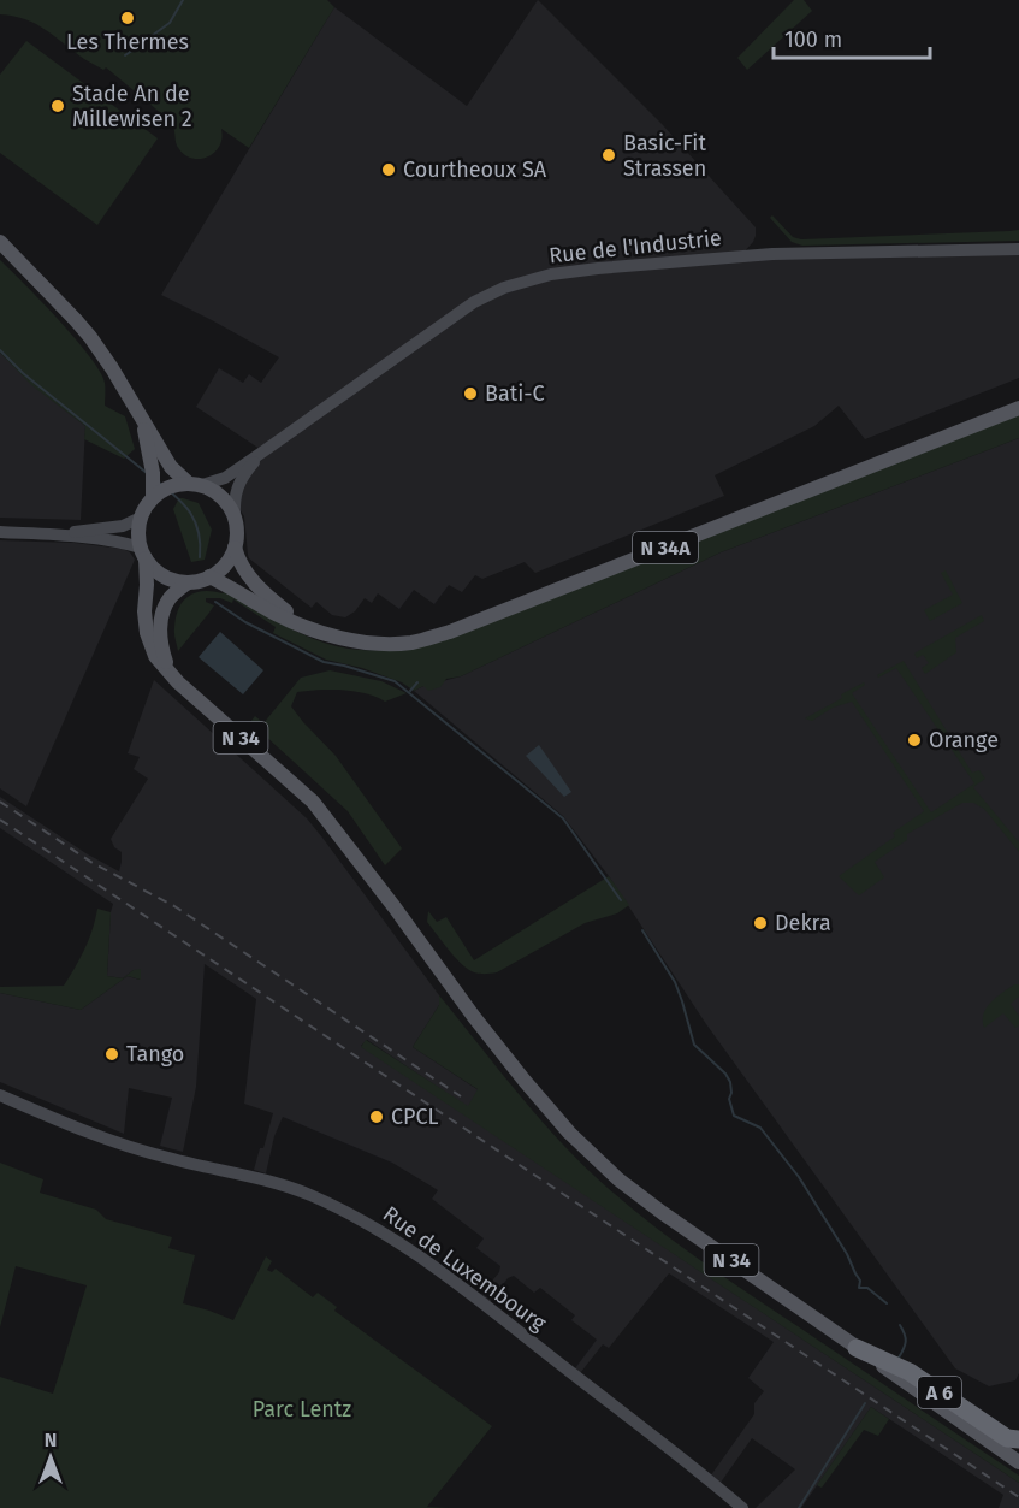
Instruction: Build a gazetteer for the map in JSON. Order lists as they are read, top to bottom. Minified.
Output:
{"streets":{"highway":["A 6"],"main road":["N 34A","N 34"],"street":["Rue de l'Industrie","Rue de Luxembourg"]},"crossings":[["Rue de l'Industrie","N 34A"],["Rue de l'Industrie","N 34"],["N 34A","N 34"],["N 34","A 6"]],"parks":["Parc Lentz"],"places":["Les Thermes","Stade An de Millewisen 2","Basic-Fit Strassen","Courtheoux SA","Bati-C","Orange","Dekra","Tango","CPCL"],"scale_bar":"100 m","north":"top"}
